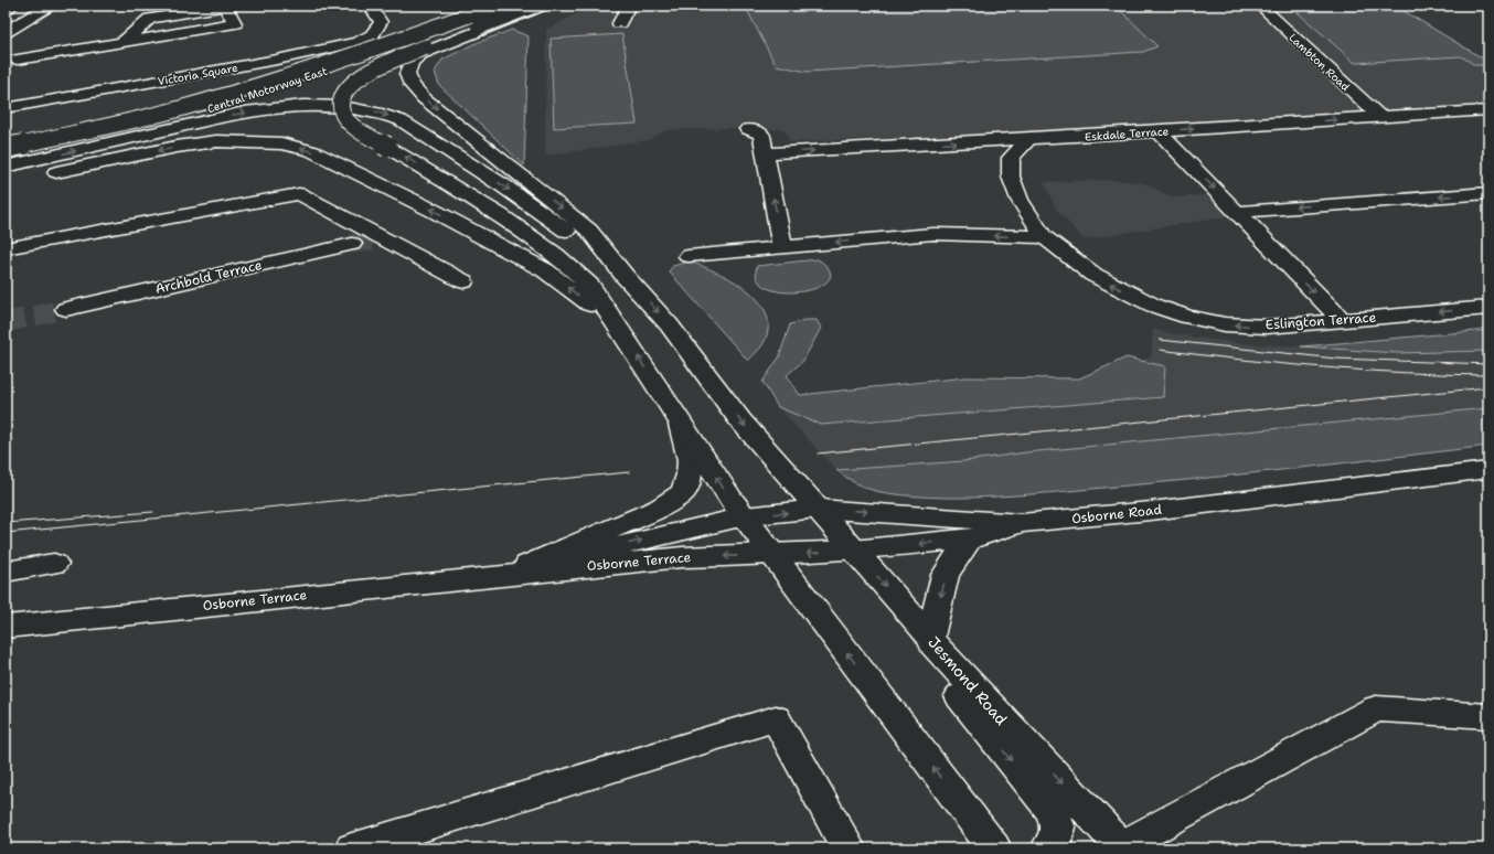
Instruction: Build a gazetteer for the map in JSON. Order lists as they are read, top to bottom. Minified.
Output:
{"streets":{"main road":["Lambton Road","Victoria Square","Central Motorway East","Eskdale Terrace","Archbold Terrace","Eslington Terrace","Osborne Road","Osborne Terrace","Jesmond Road"]},"crossings":[["Lambton Road","Eskdale Terrace"],["Osborne Road","Osborne Terrace"],["Osborne Road","Jesmond Road"],["Osborne Terrace","Jesmond Road"]],"one_way":["Osborne Road"]}
